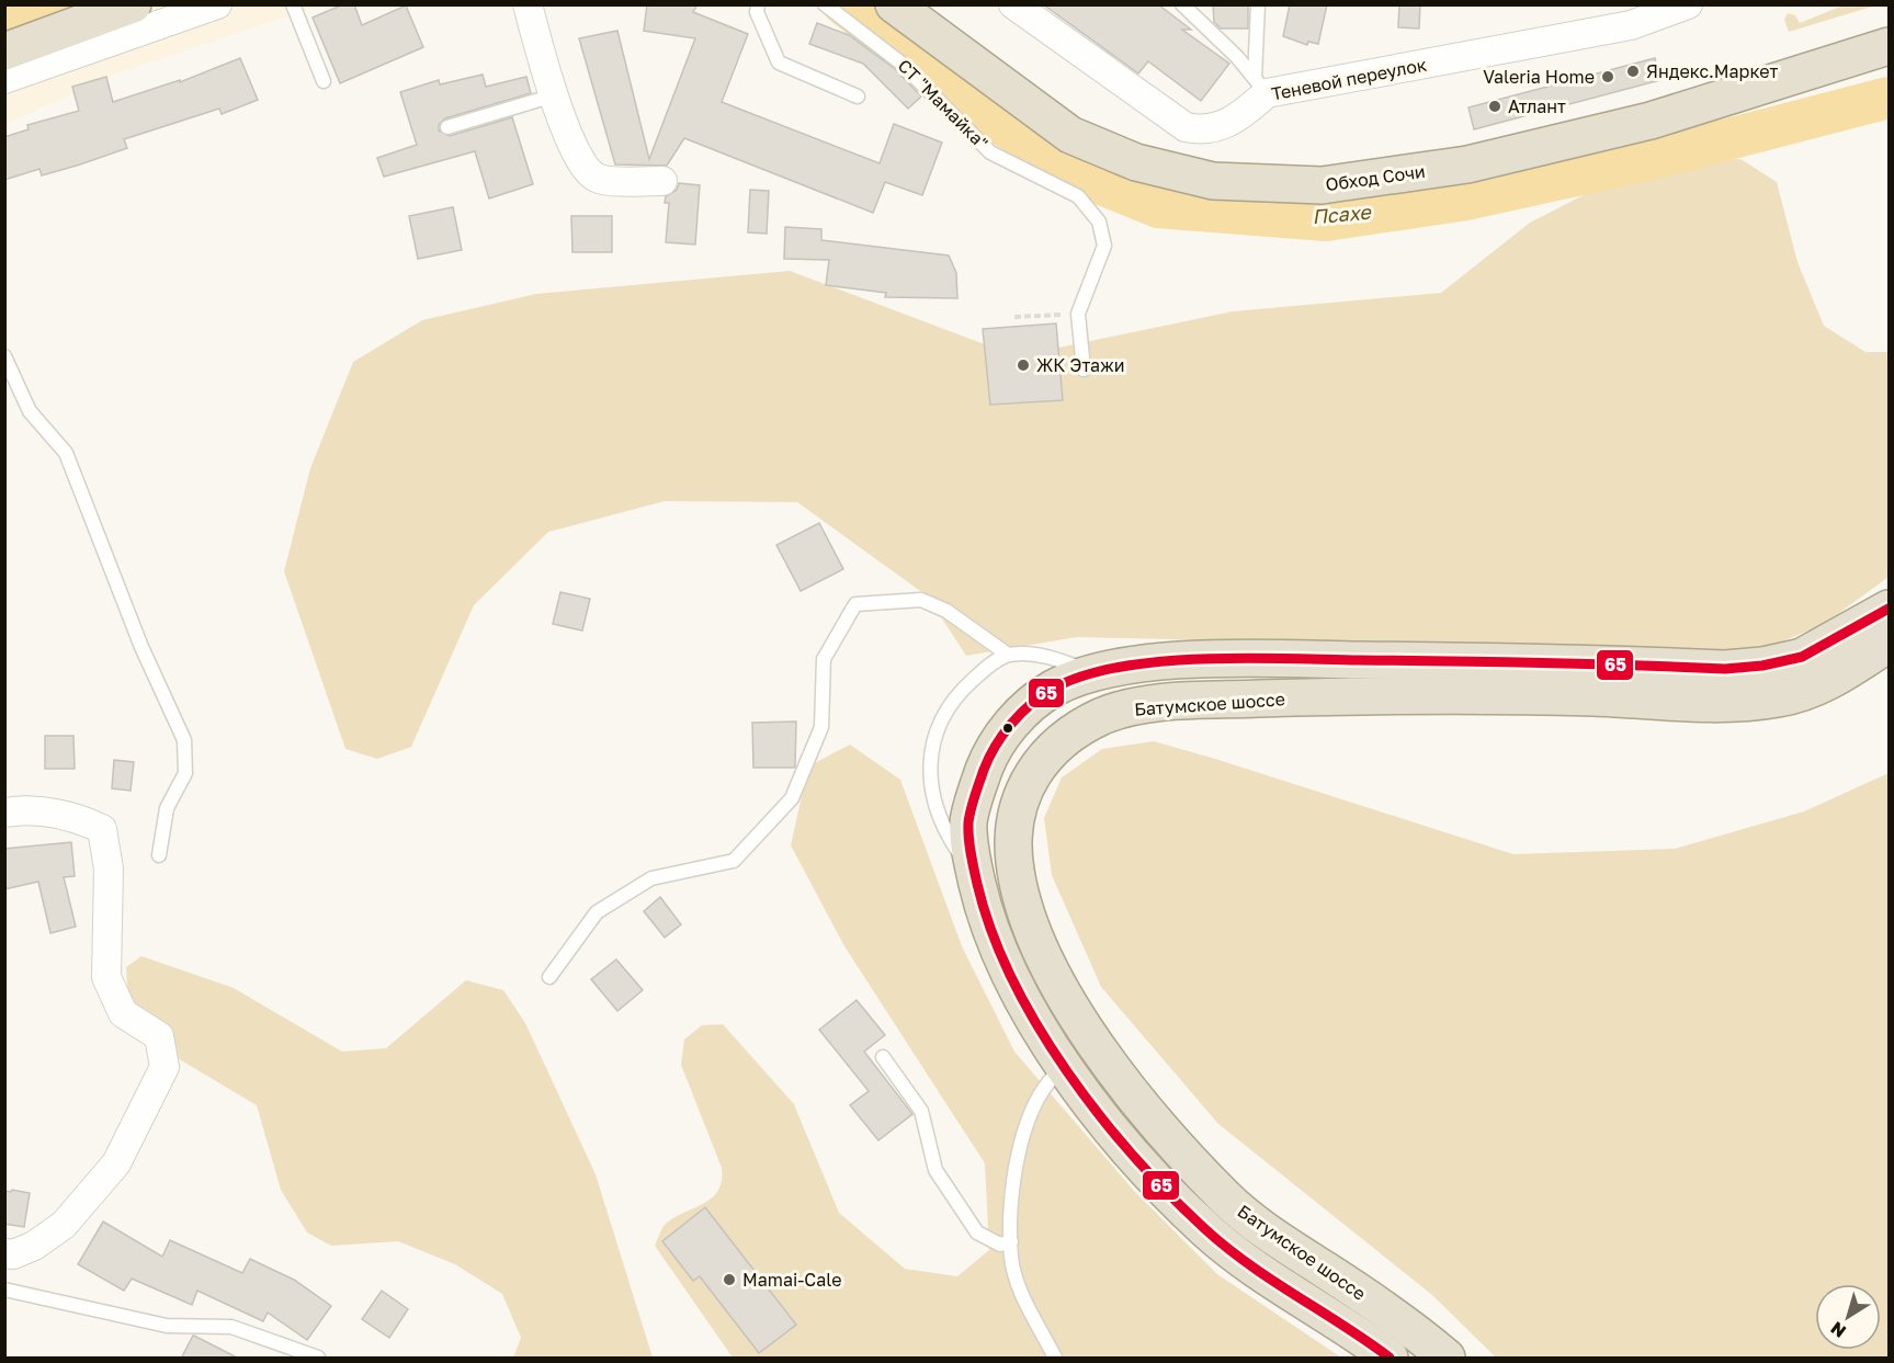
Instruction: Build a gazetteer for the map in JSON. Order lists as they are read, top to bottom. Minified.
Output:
{"streets":{"highway":["Обход Сочи","Батумское шоссе"],"street":["Теневой переулок"],"lane":["СТ \"Мамайка\""]},"water":["Псахе"],"places":["Яндекс.Маркет","Valeria Home","Атлант","ЖК Этажи","Mamai-Cale"],"lines":["transit line 65"],"north":"bottom left"}
